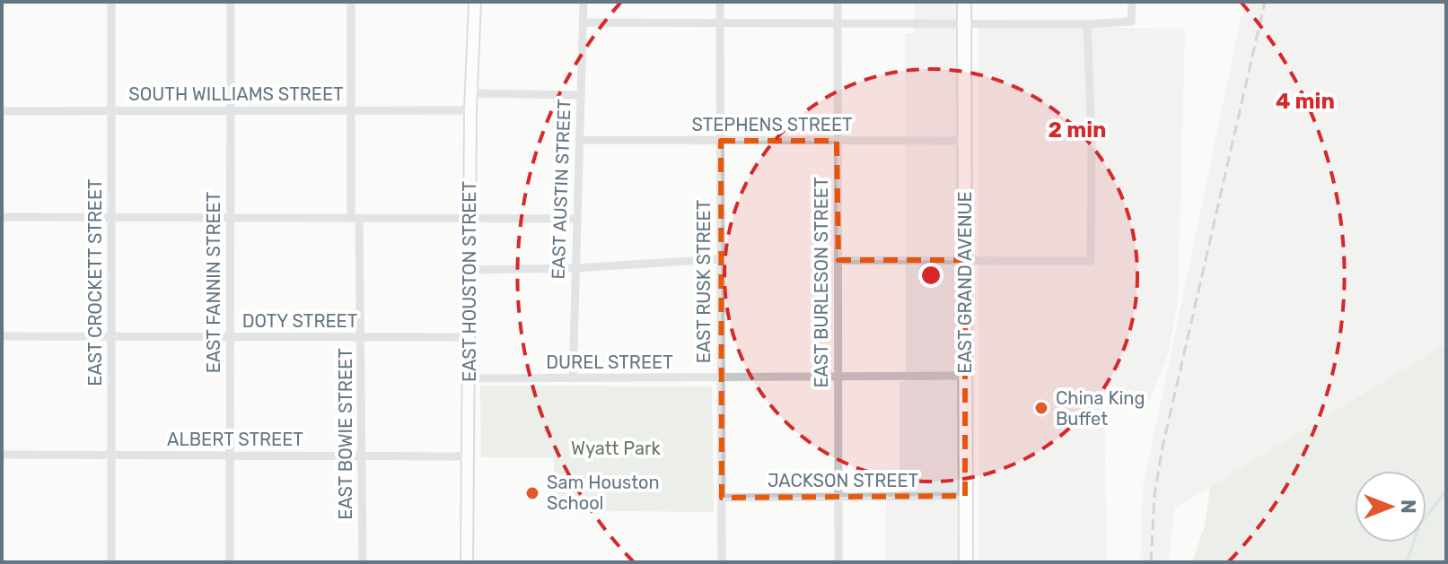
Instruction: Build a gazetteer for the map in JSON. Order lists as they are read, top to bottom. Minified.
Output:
{"streets":{"highway":["EAST GRAND AVENUE"],"main road":["EAST HOUSTON STREET"],"street":["SOUTH WILLIAMS STREET","STEPHENS STREET","EAST AUSTIN STREET","EAST RUSK STREET","EAST CROCKETT STREET","EAST FANNIN STREET","EAST BURLESON STREET","DOTY STREET","DUREL STREET","EAST BOWIE STREET","ALBERT STREET","JACKSON STREET"]},"crossings":[["SOUTH WILLIAMS STREET","EAST HOUSTON STREET"],["SOUTH WILLIAMS STREET","EAST CROCKETT STREET"],["SOUTH WILLIAMS STREET","EAST FANNIN STREET"],["SOUTH WILLIAMS STREET","EAST BOWIE STREET"],["STEPHENS STREET","EAST AUSTIN STREET"],["STEPHENS STREET","EAST RUSK STREET"],["STEPHENS STREET","EAST BURLESON STREET"],["STEPHENS STREET","EAST GRAND AVENUE"],["EAST AUSTIN STREET","DUREL STREET"],["EAST HOUSTON STREET","DOTY STREET"],["EAST HOUSTON STREET","DUREL STREET"],["EAST HOUSTON STREET","ALBERT STREET"],["EAST RUSK STREET","DUREL STREET"],["EAST RUSK STREET","JACKSON STREET"],["EAST CROCKETT STREET","DOTY STREET"],["EAST CROCKETT STREET","ALBERT STREET"],["EAST FANNIN STREET","DOTY STREET"],["EAST FANNIN STREET","ALBERT STREET"],["EAST BURLESON STREET","DUREL STREET"],["EAST BURLESON STREET","JACKSON STREET"],["EAST GRAND AVENUE","DUREL STREET"],["EAST GRAND AVENUE","JACKSON STREET"],["DOTY STREET","EAST BOWIE STREET"],["EAST BOWIE STREET","ALBERT STREET"]],"parks":["Wyatt Park"],"places":["China King Buffet","Sam Houston School"],"north":"right","rings":["4 min","2 min"]}
